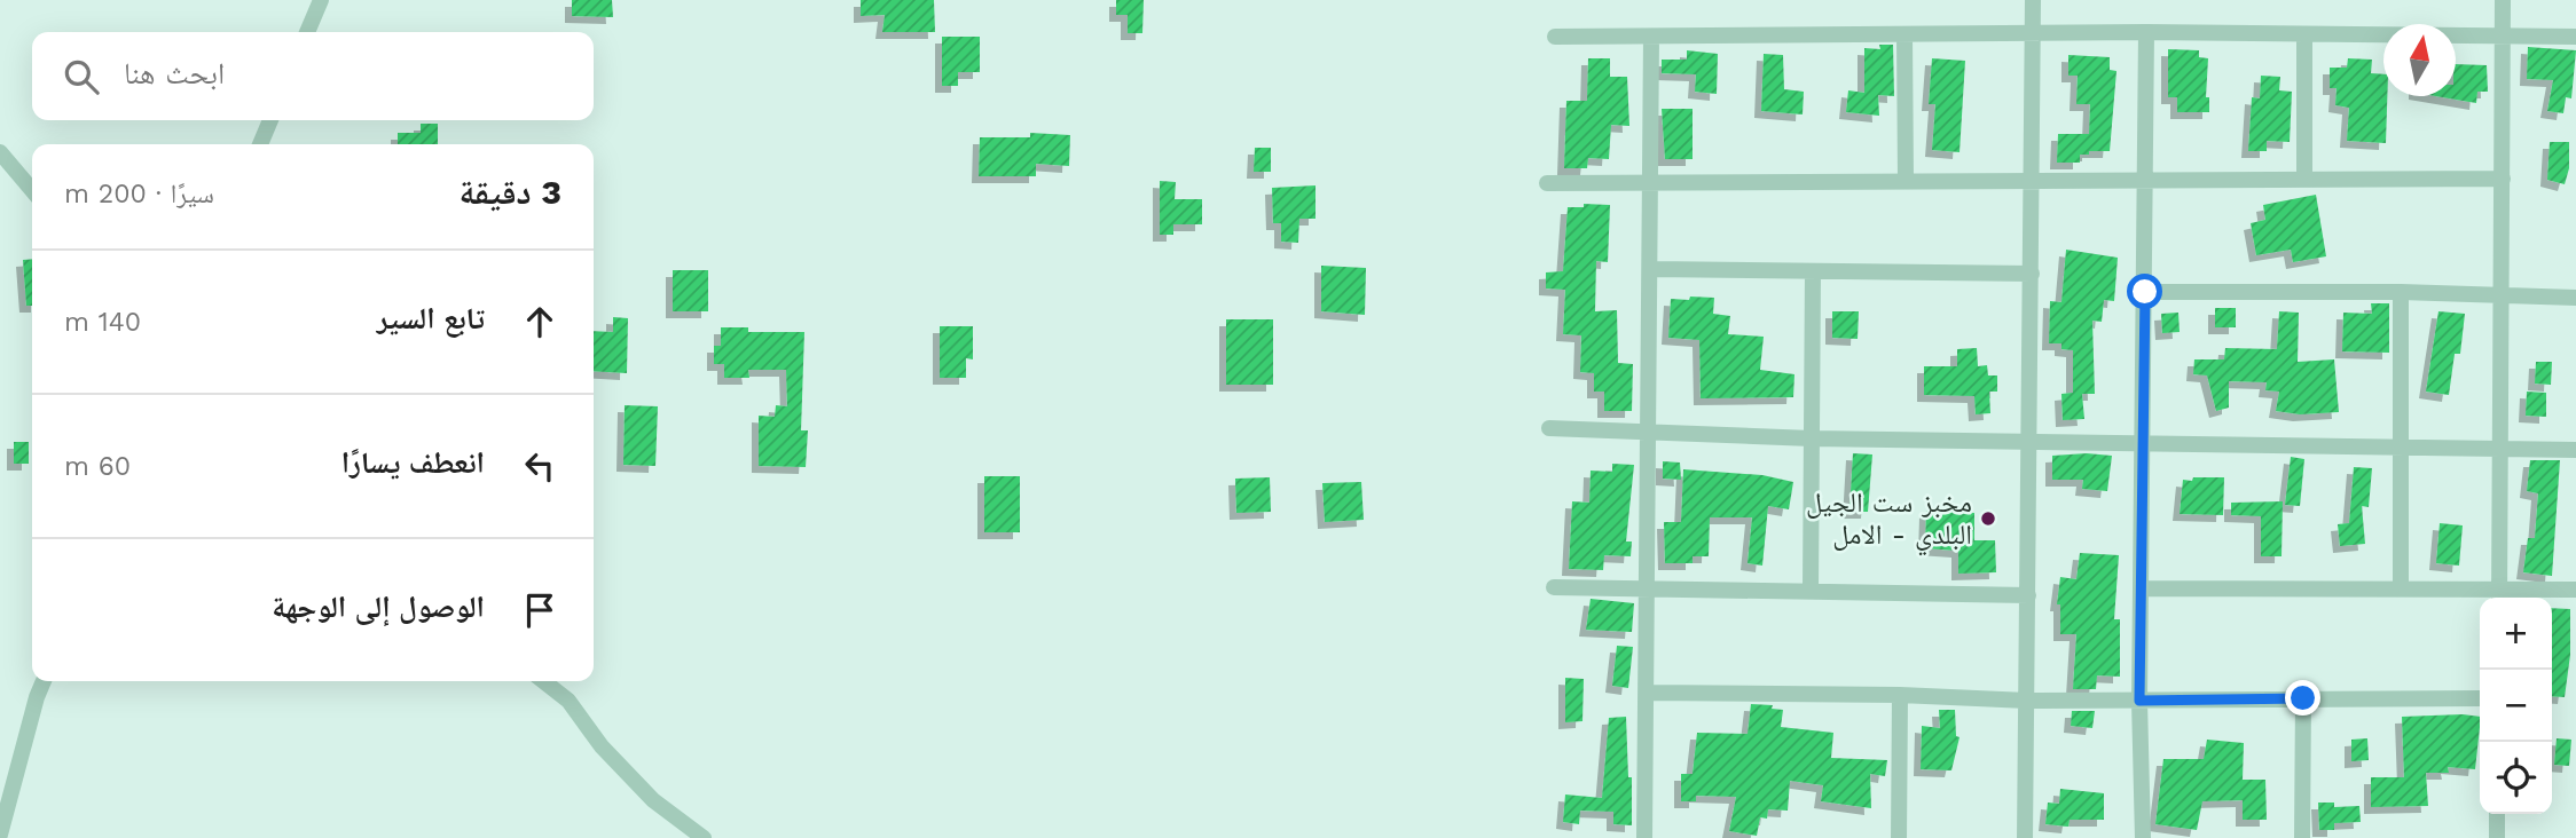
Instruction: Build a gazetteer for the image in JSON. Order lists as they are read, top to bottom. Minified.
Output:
{"places":["مخبز ست الجيل البلدي - الامل"],"north":"top","page":{"search":"ابحث هنا","heading":["3 دقيقة","سيرًا · 200 m"],"list":[["تابع السير","140 m"],["انعطف يسارًا","60 m"],"الوصول إلى الوجهة"],"map_buttons":["+","−"]}}
